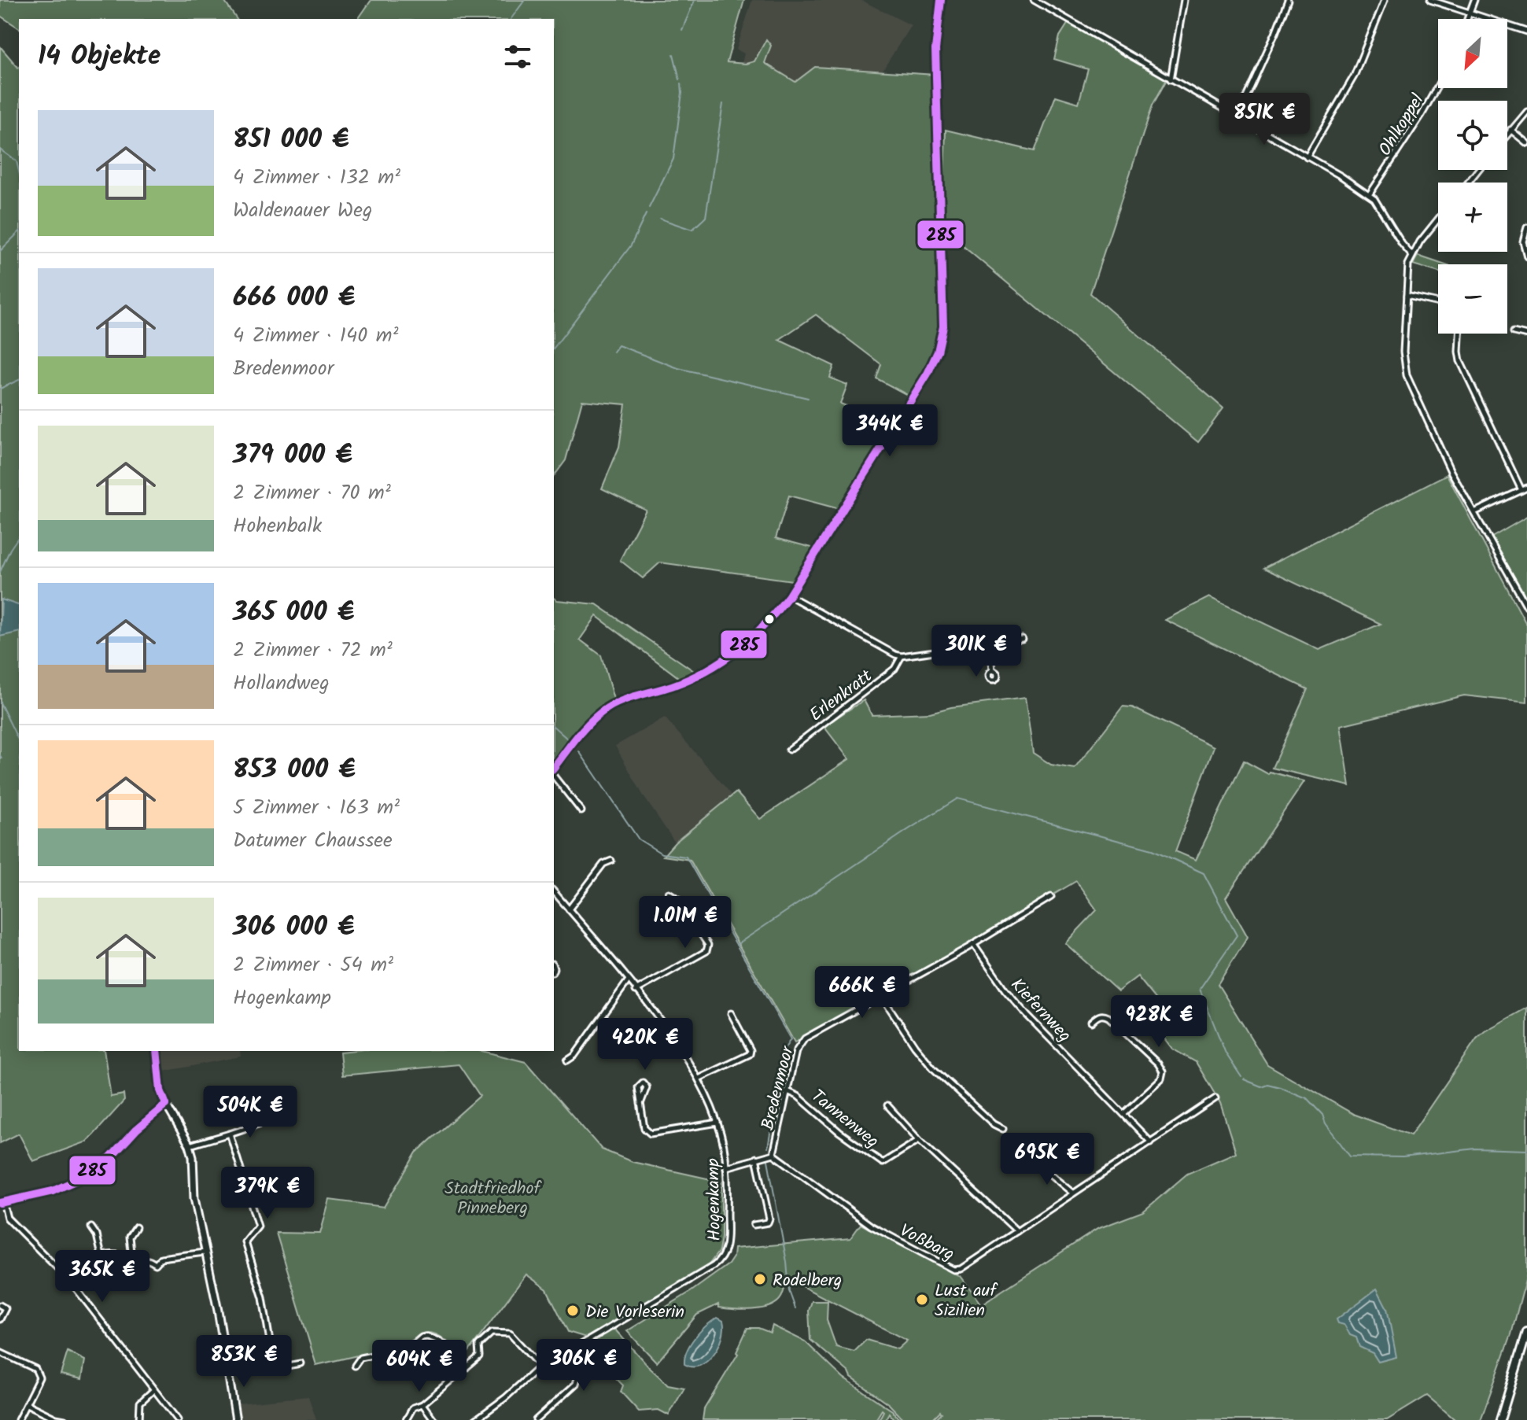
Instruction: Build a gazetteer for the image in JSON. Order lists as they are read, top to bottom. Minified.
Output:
{"streets":{"street":["Ohlkoppel","Erlenkratt","Kiefernweg","Bredenmoor","Tannenweg","Hogenkamp","Voßbarg"]},"crossings":[["Kiefernweg","Bredenmoor"],["Kiefernweg","Voßbarg"],["Bredenmoor","Tannenweg"],["Bredenmoor","Hogenkamp"],["Bredenmoor","Voßbarg"],["Tannenweg","Voßbarg"]],"parks":["Stadtfriedhof Pinneberg"],"places":["Rodelberg","Lust auf Sizilien","Die Vorleserin"],"lines":["transit line 285"],"north":"bottom left","page":{"map_buttons":["+","−"],"heading":"14 Objekte","price":["851K €","344K €","301K €","1.01M €","666K €","928K €","420K €","504K €","695K €","379K €","365K €","853K €","306K €","604K €"],"list":[{"name":"851 000 €","note":"4 Zimmer · 132 m² · Waldenauer Weg"},{"name":"666 000 €","note":"4 Zimmer · 140 m² · Bredenmoor"},{"name":"379 000 €","note":"2 Zimmer · 70 m² · Hohenbalk"},{"name":"365 000 €","note":"2 Zimmer · 72 m² · Hollandweg"},{"name":"853 000 €","note":"5 Zimmer · 163 m² · Datumer Chaussee"},{"name":"306 000 €","note":"2 Zimmer · 54 m² · Hogenkamp"}]}}
